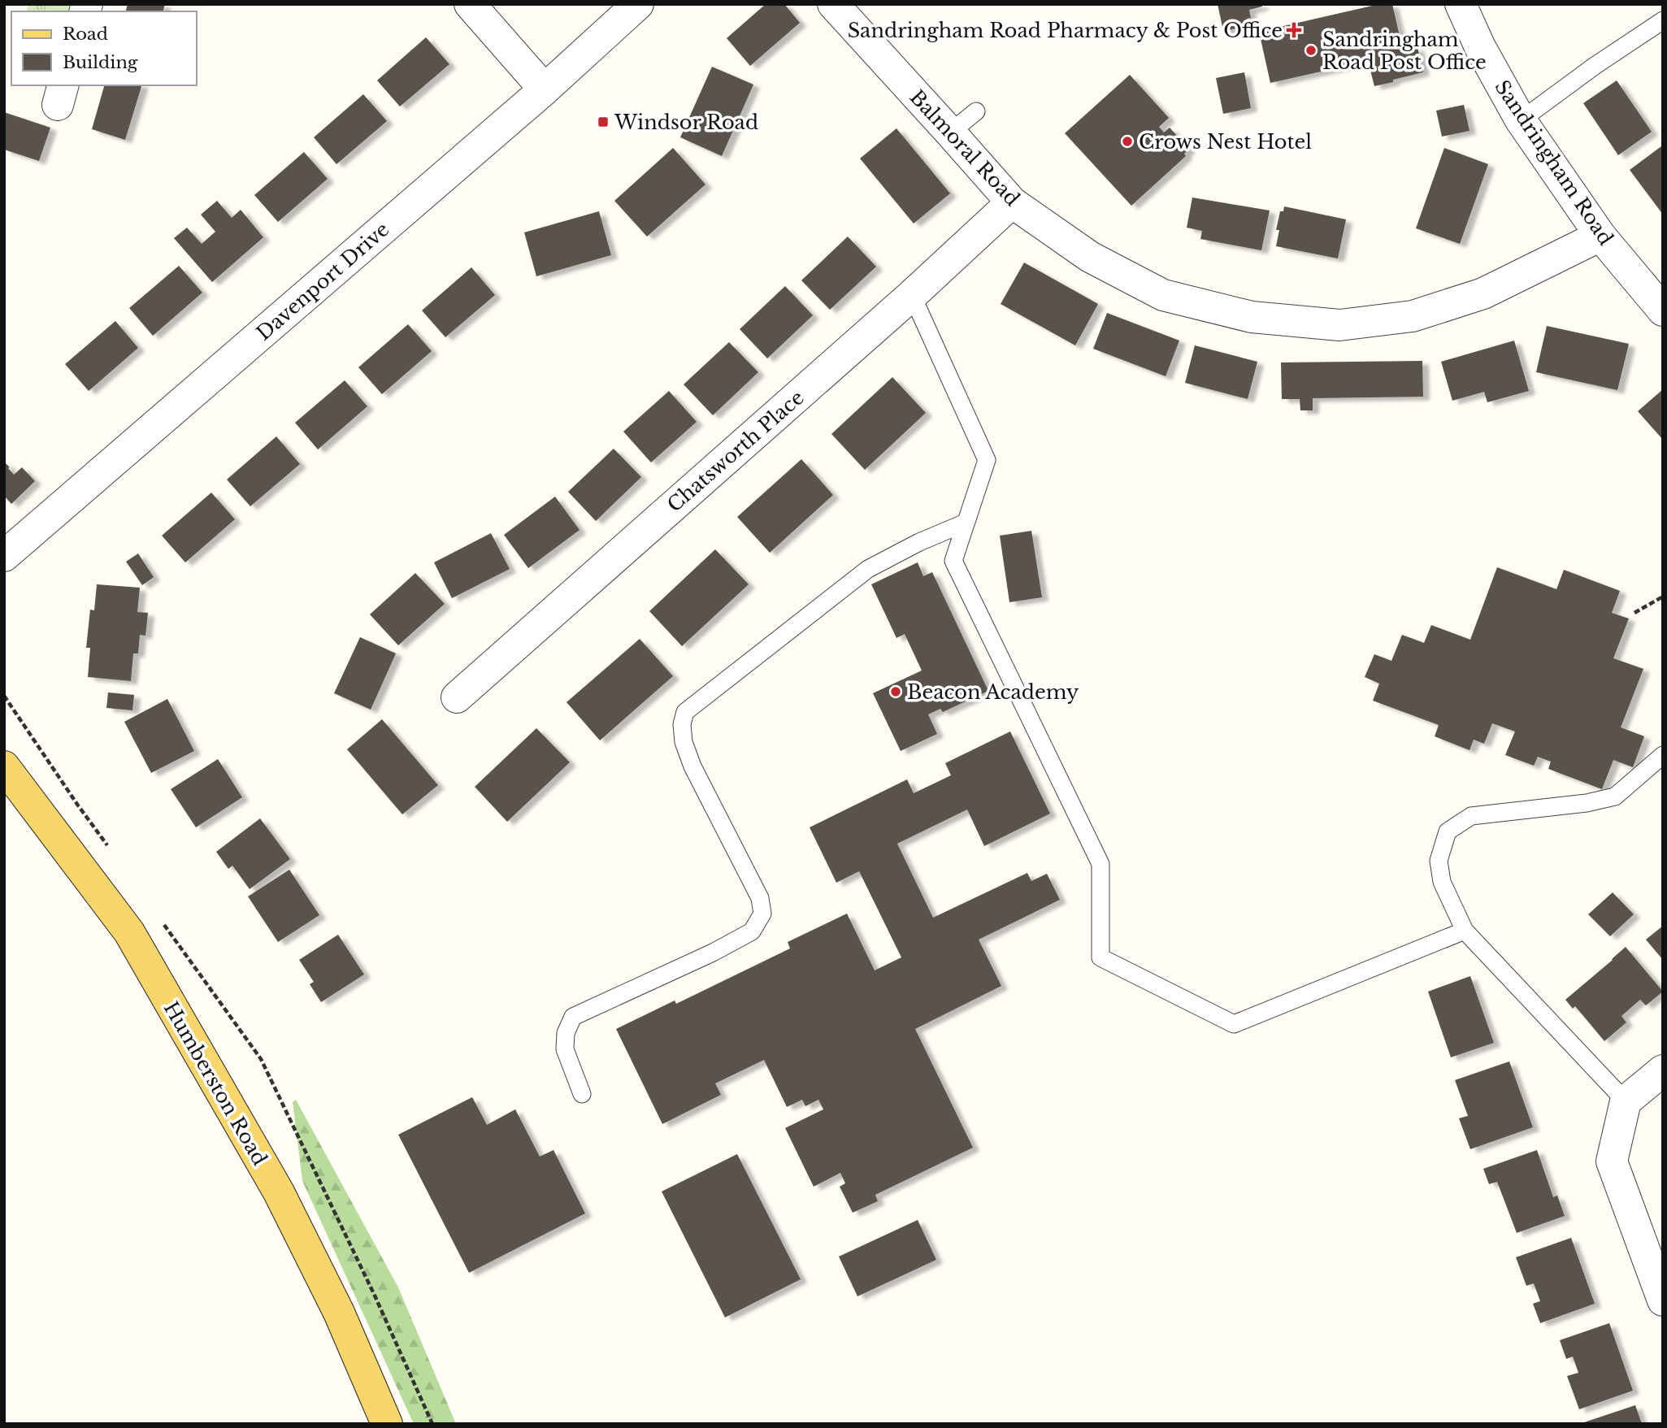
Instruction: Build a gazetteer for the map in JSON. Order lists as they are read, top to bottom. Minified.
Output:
{"streets":{"main road":["Humberston Road"],"street":["Balmoral Road","Sandringham Road","Davenport Drive","Chatsworth Place"]},"crossings":[["Balmoral Road","Sandringham Road"],["Balmoral Road","Chatsworth Place"]],"places":{"health":["Sandringham Road Pharmacy & Post Office"],"other":["Sandringham Road Post Office","Crows Nest Hotel","Beacon Academy"],"transit":["Windsor Road"]},"legend":["Road","Building"]}
